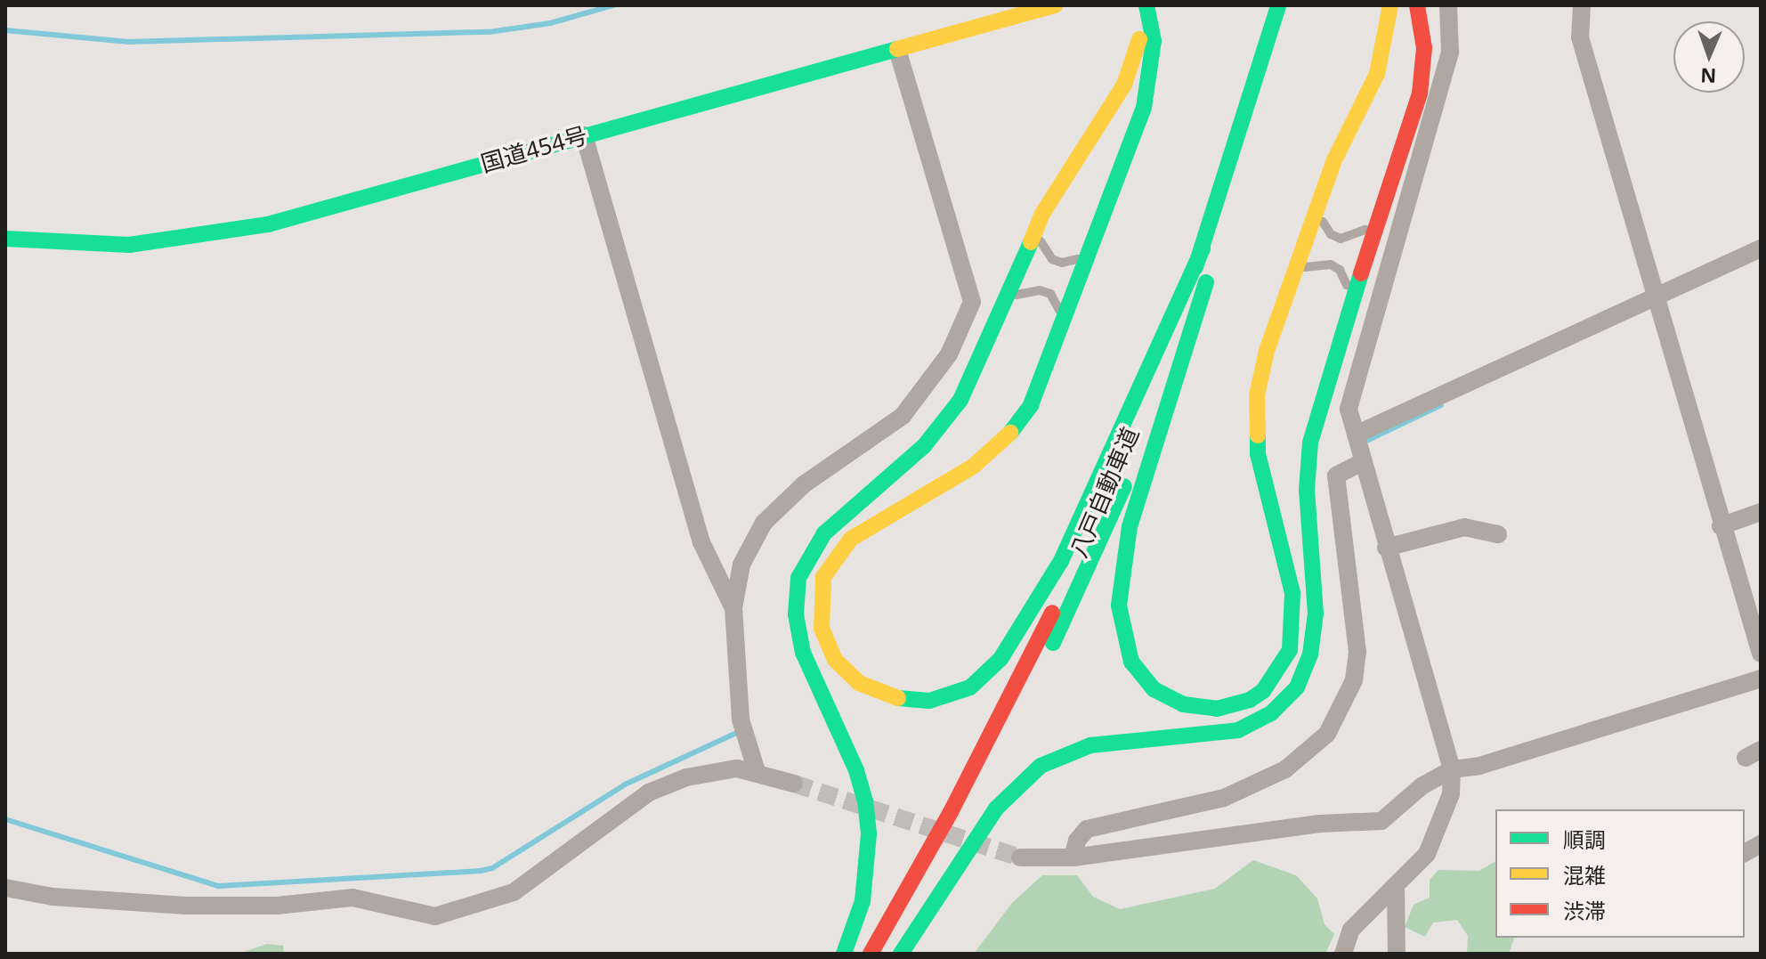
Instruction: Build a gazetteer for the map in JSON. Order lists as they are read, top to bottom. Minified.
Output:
{"streets":{"highway":["国道454号","八戸自動車道"]},"legend":["順調","混雑","渋滞"],"north":"bottom"}
